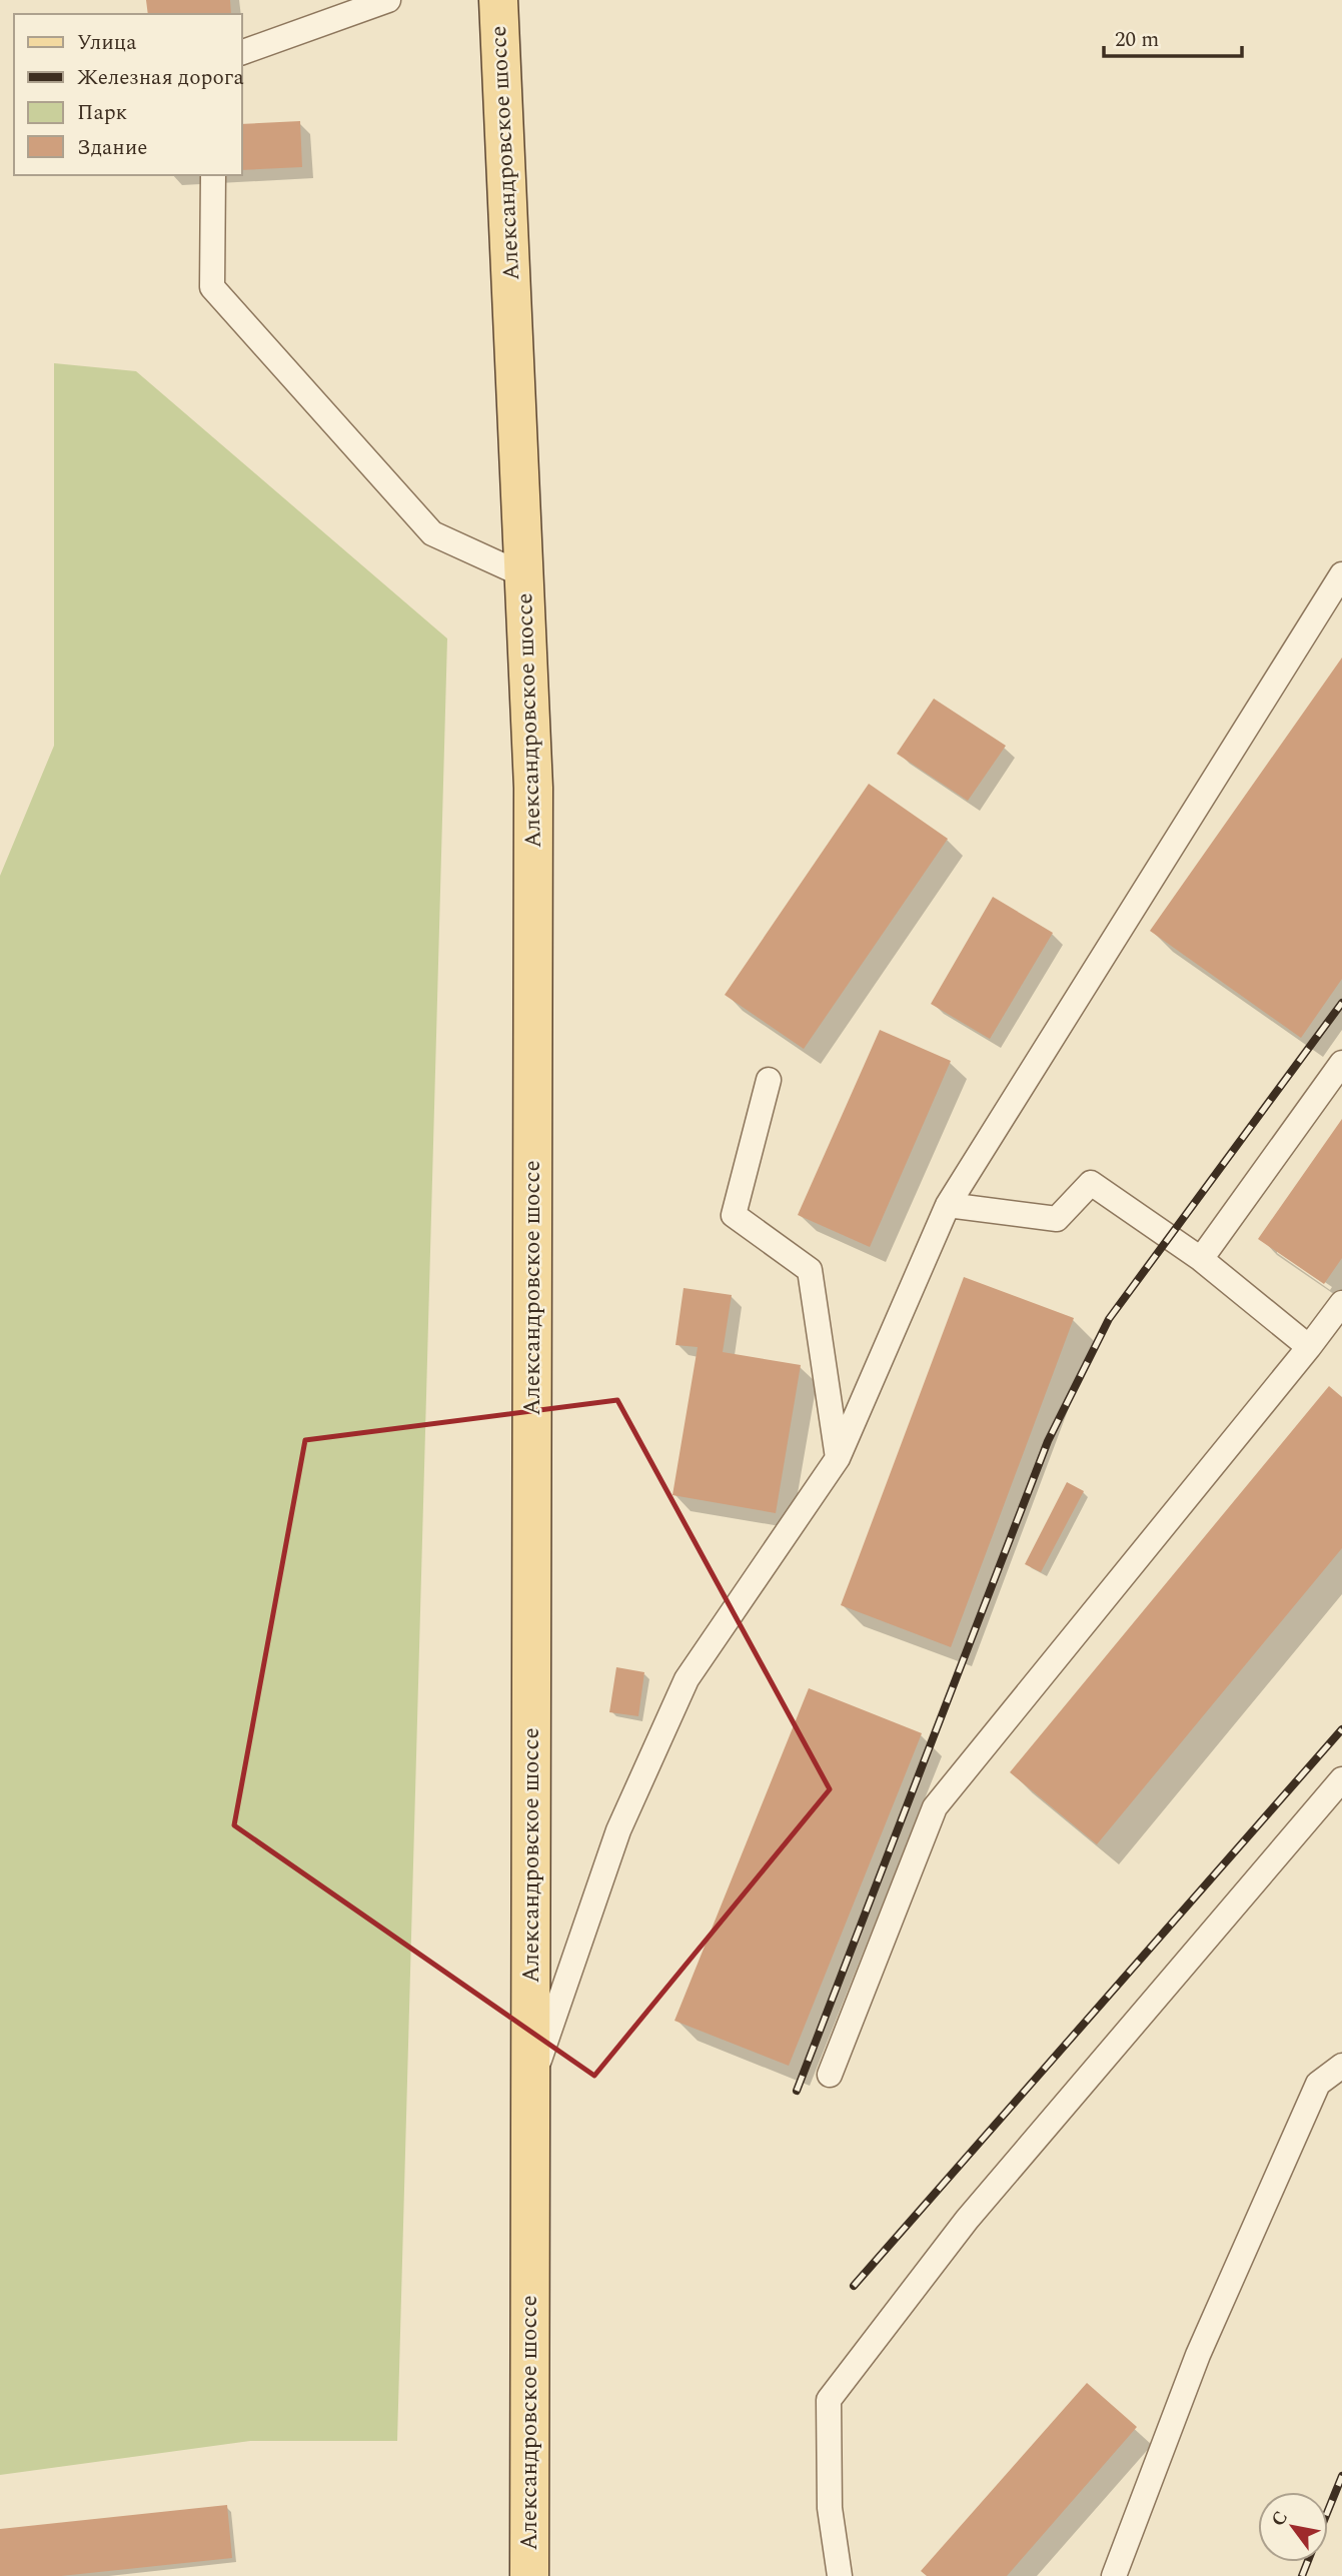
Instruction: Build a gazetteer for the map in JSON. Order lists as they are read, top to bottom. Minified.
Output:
{"streets":{"main road":["Александровское шоссе"]},"legend":["Улица","Железная дорога","Парк","Здание"],"scale_bar":"20 m","north":"top left"}
